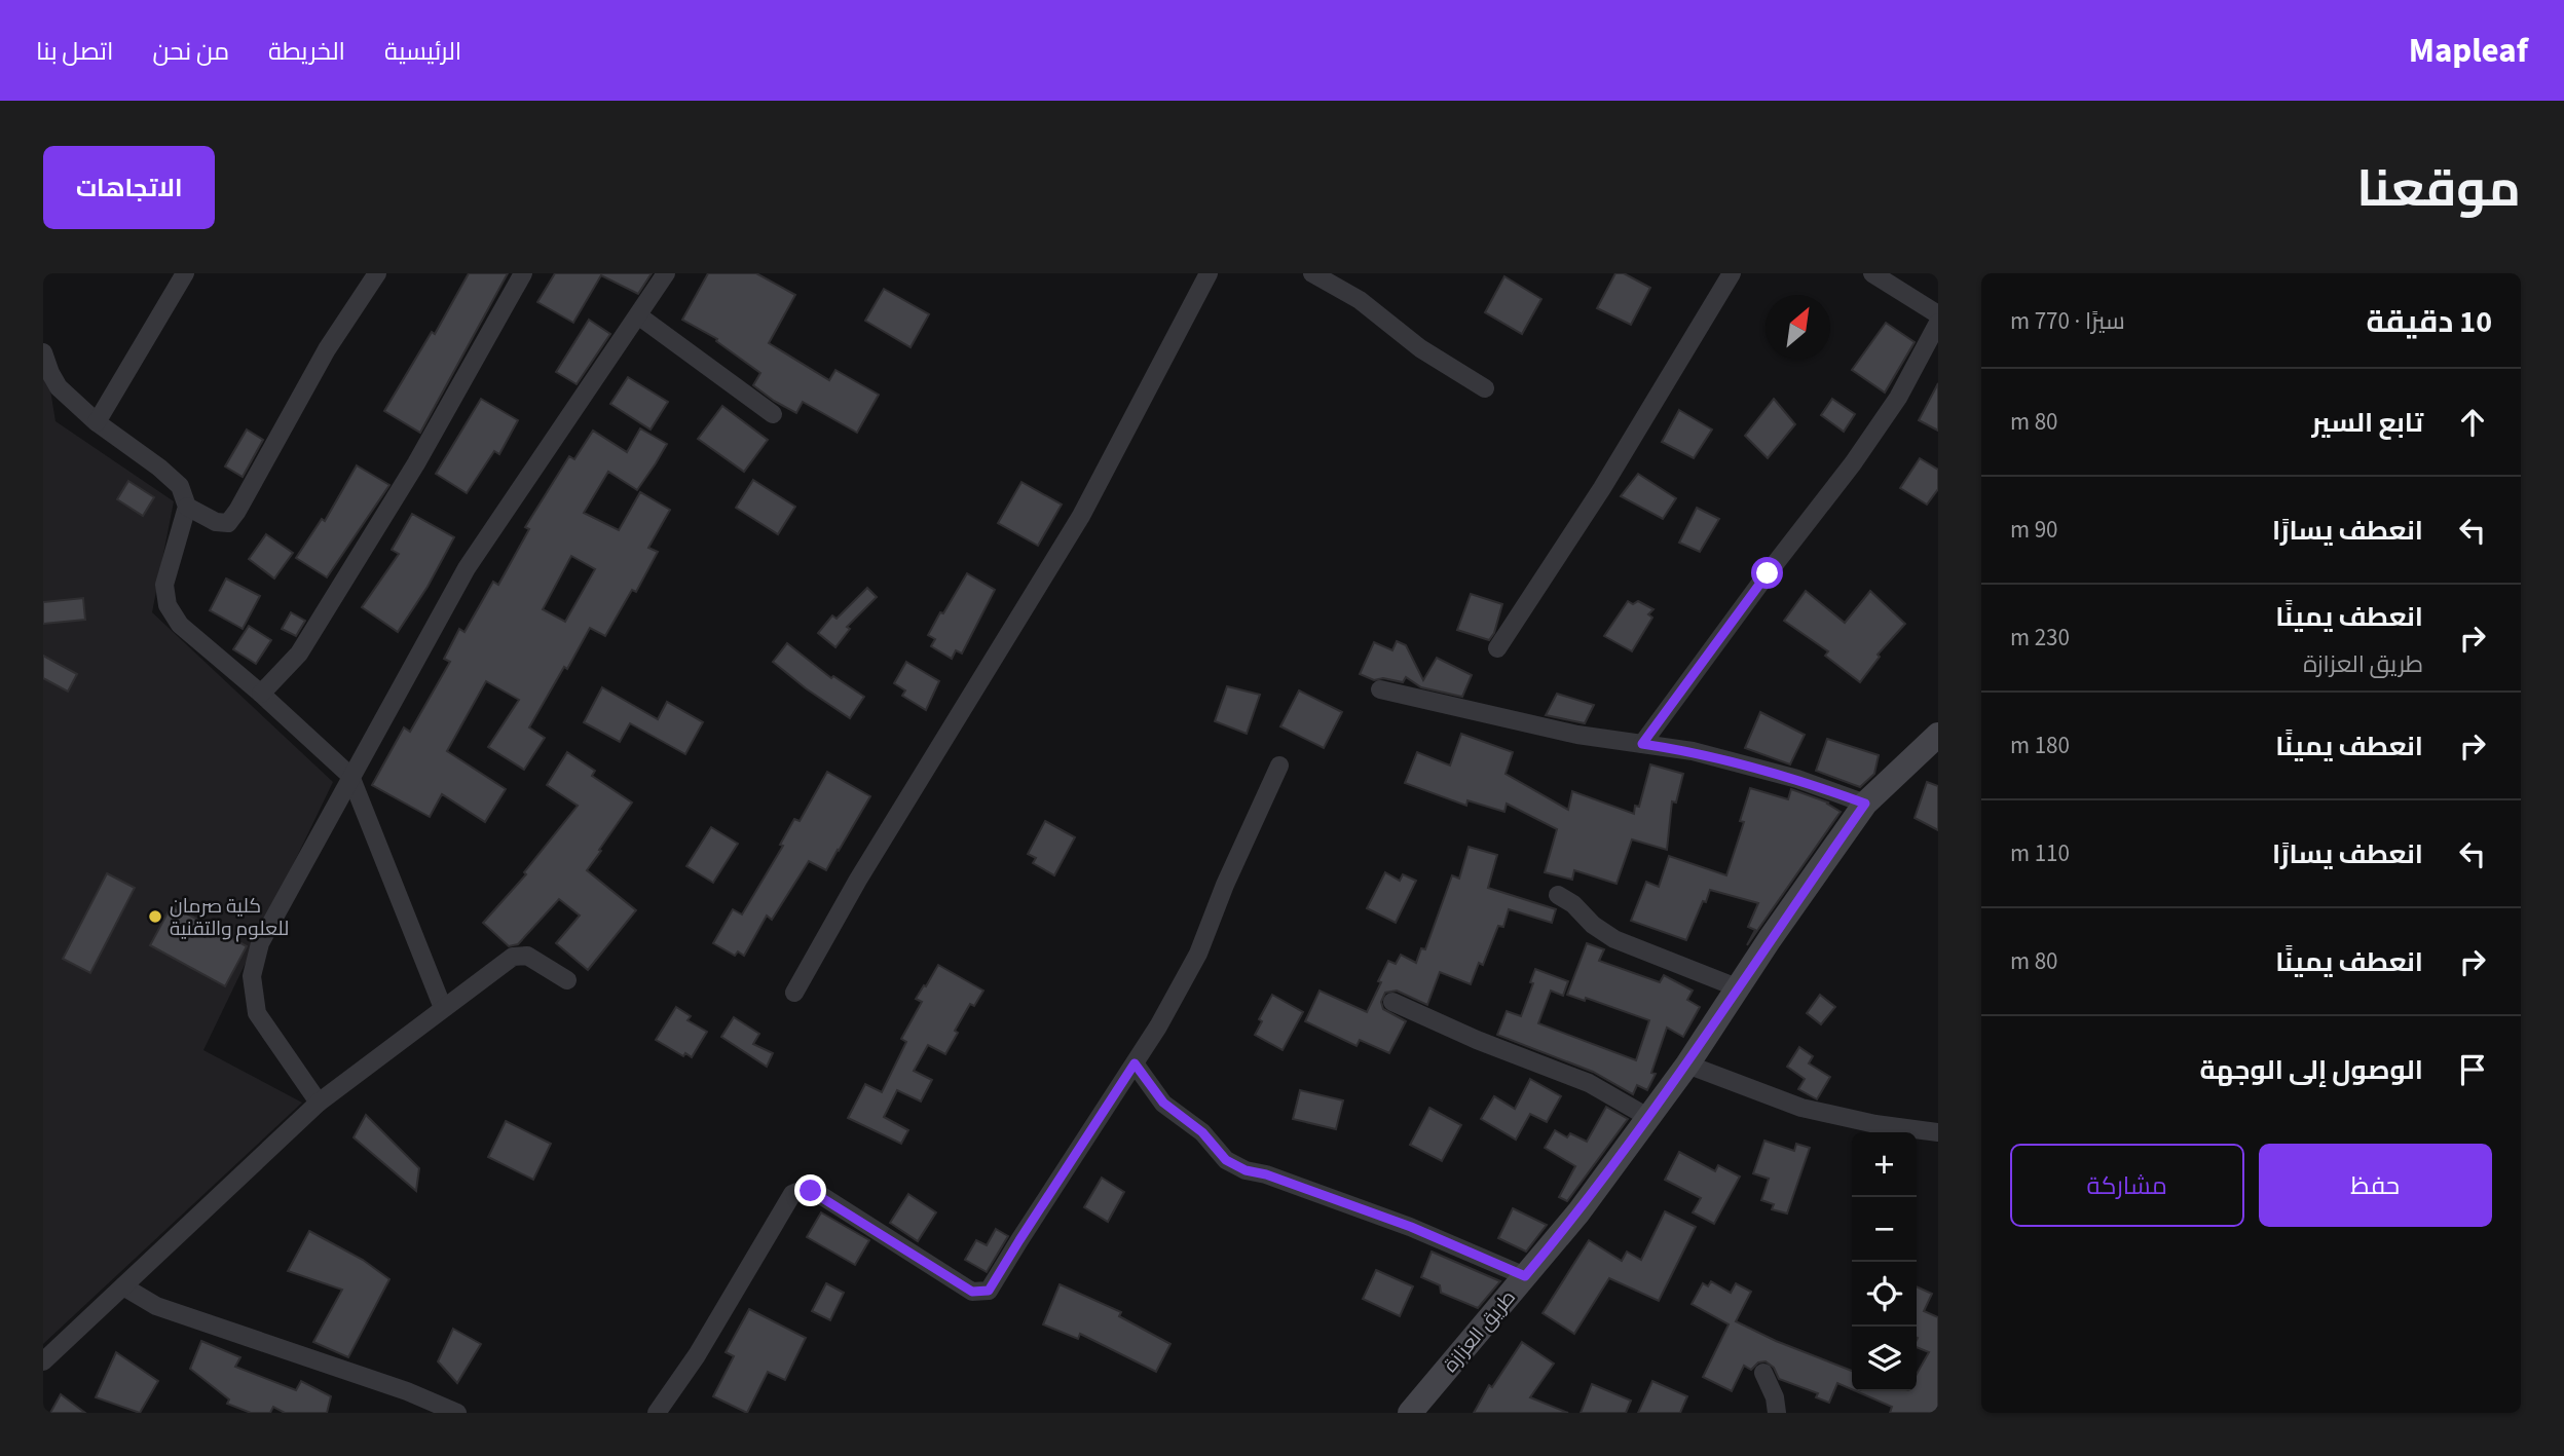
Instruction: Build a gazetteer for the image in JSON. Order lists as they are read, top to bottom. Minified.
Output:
{"streets":{"street":["طريق العزازة"]},"places":["كلية صرمان للعلوم والتقنية"],"north":"top right","page":{"header":"Mapleaf","nav":["الرئيسية","الخريطة","من نحن","اتصل بنا"],"title":"موقعنا","buttons":["الاتجاهات",["حفظ","مشاركة"]],"heading":["10 دقيقة","سيرًا · 770 m"],"list":[["تابع السير","80 m"],["انعطف يسارًا","90 m"],["انعطف يمينًا","طريق العزازة","230 m"],["انعطف يمينًا","180 m"],["انعطف يسارًا","110 m"],["انعطف يمينًا","80 m"],"الوصول إلى الوجهة"],"map_buttons":["+","−"]}}
